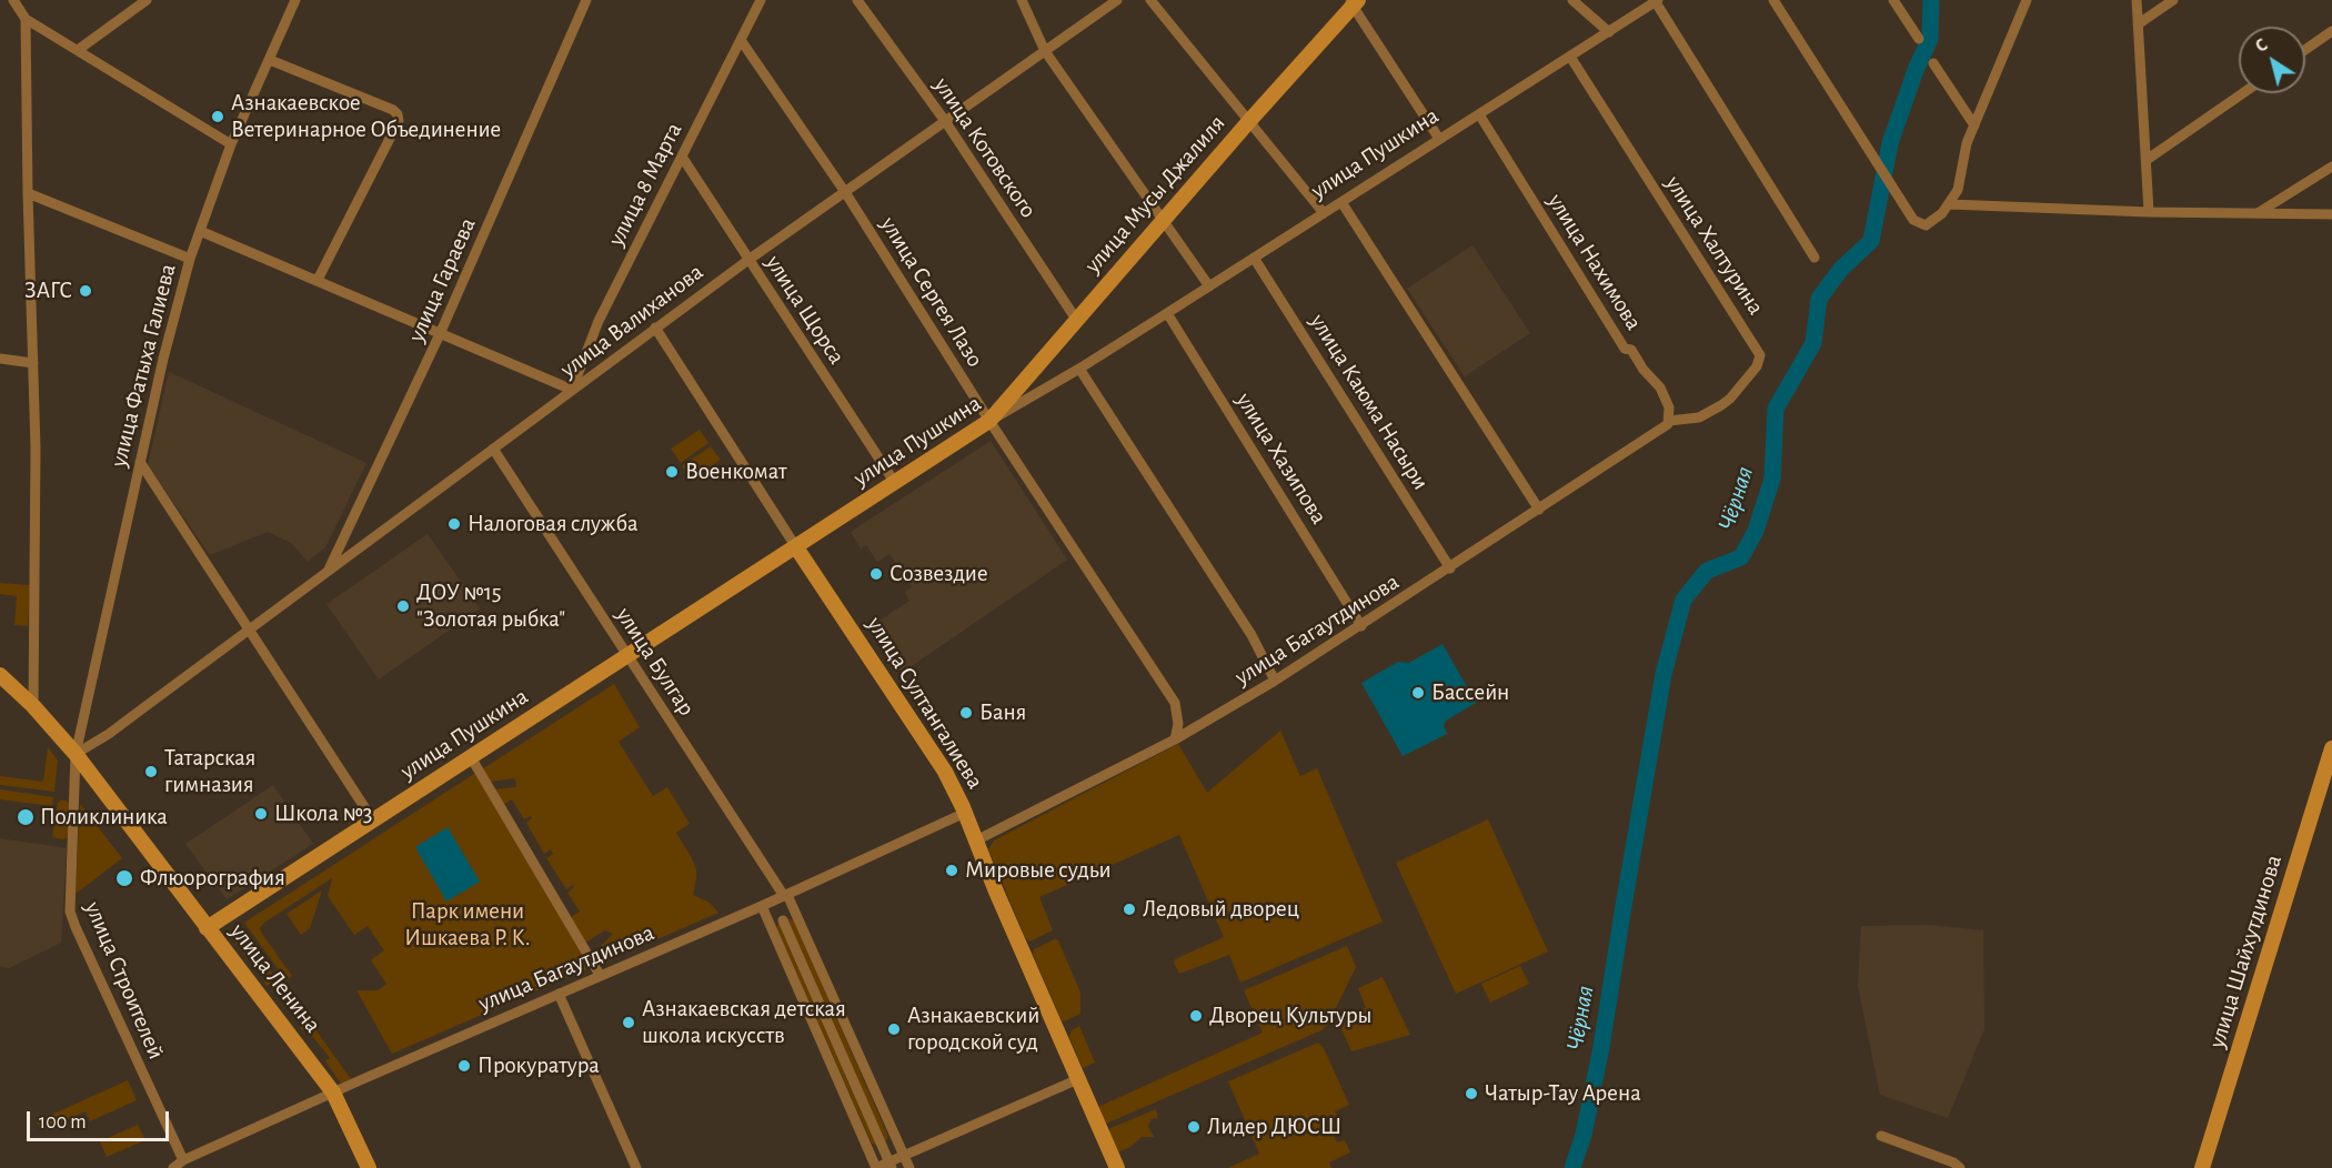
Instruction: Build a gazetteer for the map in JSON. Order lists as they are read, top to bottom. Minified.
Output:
{"streets":{"main road":["улица Пушкина","улица Мусы Джалиля","улица Султангалиева","улица Шайхутдинова","улица Ленина"],"street":["улица Котовского","улица 8 Марта","улица Халтурина","улица Нахимова","улица Гараева","улица Сергея Лазо","улица Щорса","улица Валиханова","улица Фатыха Галиева","улица Каюма Насыри","улица Хазипова","улица Багаутдинова","улица Булгар","улица Строителей"]},"crossings":[["улица Котовского","улица Мусы Джалиля"],["улица Котовского","улица Валиханова"],["улица Пушкина","улица Мусы Джалиля"],["улица Пушкина","улица Халтурина"],["улица Пушкина","улица Нахимова"],["улица Пушкина","улица Сергея Лазо"],["улица Пушкина","улица Щорса"],["улица Пушкина","улица Каюма Насыри"],["улица Пушкина","улица Хазипова"],["улица Пушкина","улица Булгар"],["улица Пушкина","улица Султангалиева"],["улица Пушкина","улица Ленина"],["улица 8 Марта","улица Сергея Лазо"],["улица 8 Марта","улица Щорса"],["улица 8 Марта","улица Валиханова"],["улица Мусы Джалиля","улица Сергея Лазо"],["улица Халтурина","улица Нахимова"],["улица Халтурина","улица Багаутдинова"],["улица Нахимова","улица Багаутдинова"],["улица Гараева","улица Валиханова"],["улица Сергея Лазо","улица Валиханова"],["улица Сергея Лазо","улица Багаутдинова"],["улица Щорса","улица Валиханова"],["улица Валиханова","улица Фатыха Галиева"],["улица Валиханова","улица Булгар"],["улица Валиханова","улица Султангалиева"],["улица Валиханова","улица Ленина"],["улица Валиханова","улица Строителей"],["улица Фатыха Галиева","улица Ленина"],["улица Фатыха Галиева","улица Строителей"],["улица Каюма Насыри","улица Багаутдинова"],["улица Хазипова","улица Багаутдинова"],["улица Багаутдинова","улица Булгар"],["улица Багаутдинова","улица Султангалиева"],["улица Багаутдинова","улица Ленина"],["улица Багаутдинова","улица Строителей"],["улица Ленина","улица Строителей"]],"water":["Чёрная"],"parks":["Парк имени Ишкаева Р. К."],"places":["Азнакаевское Ветеринарное Объединение","ЗАГС","Военкомат","Налоговая служба","Созвездие","ДОУ №15 \"Золотая рыбка\"","Бассейн","Баня","Татарская гимназия","Школа №3","Поликлиника","Мировые судьи","Флюорография","Ледовый дворец","Дворец Культуры","Азнакаевская детская школа искусств","Азнакаевский городской суд","Прокуратура","Чатыр-Тау Арена","Лидер ДЮСШ"],"scale_bar":"100 m","north":"top left"}
